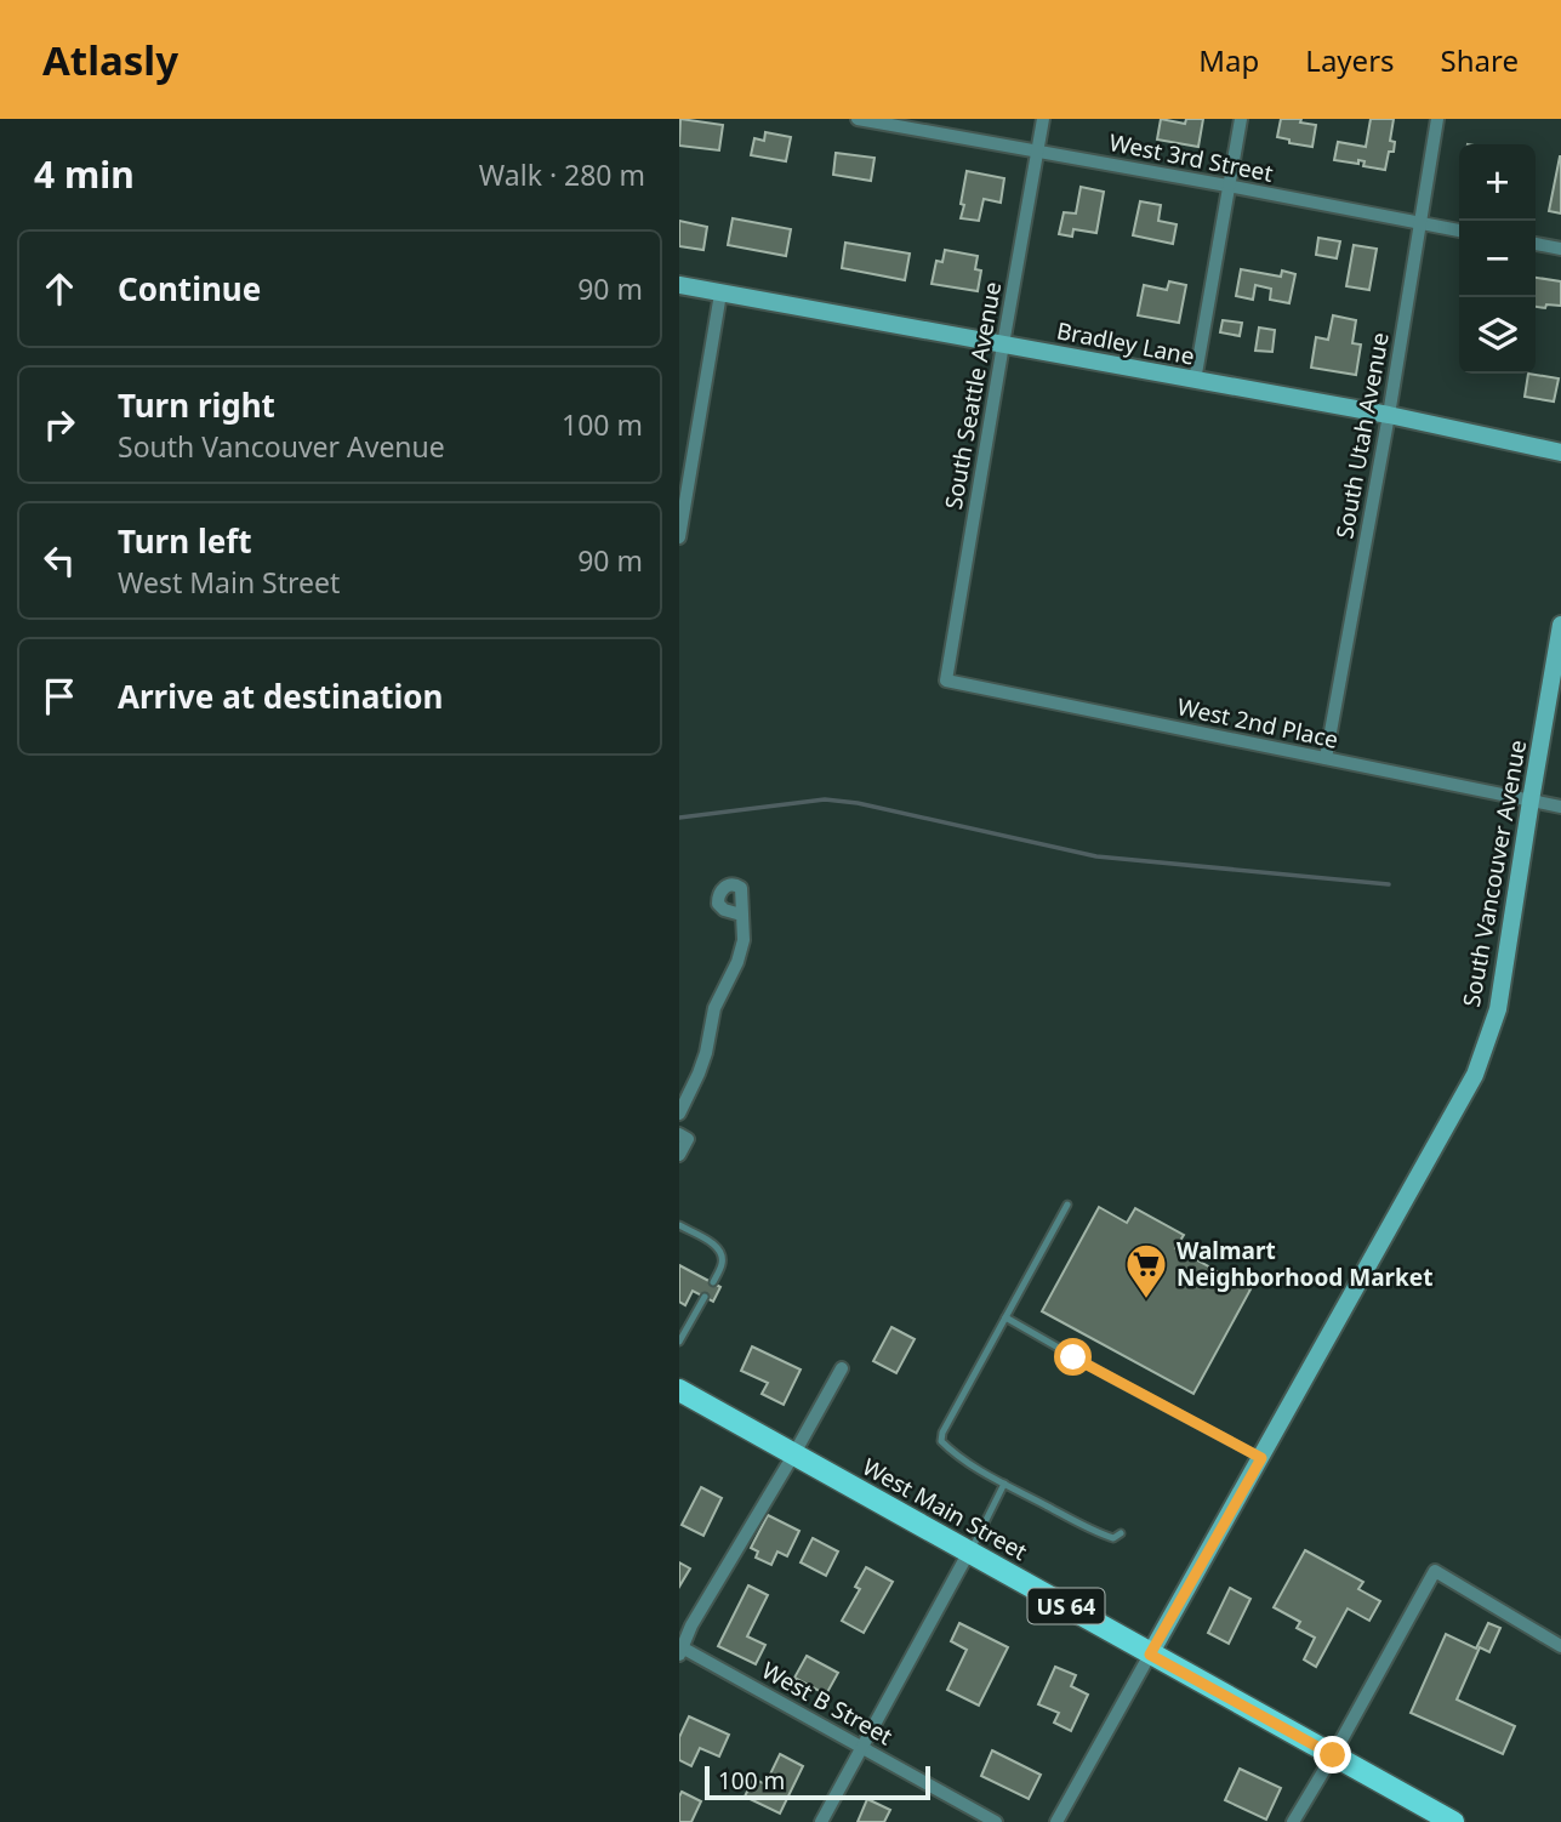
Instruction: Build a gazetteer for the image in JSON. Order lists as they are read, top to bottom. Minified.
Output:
{"streets":{"main road":["West Main Street","US 64"],"street":["West 3rd Street","Bradley Lane","South Seattle Avenue","South Utah Avenue","West 2nd Place","South Vancouver Avenue","West B Street"]},"crossings":[["West 3rd Street","South Seattle Avenue"],["West 3rd Street","South Utah Avenue"],["Bradley Lane","South Seattle Avenue"],["Bradley Lane","South Utah Avenue"],["South Seattle Avenue","West 2nd Place"],["South Utah Avenue","West 2nd Place"],["West 2nd Place","South Vancouver Avenue"],["South Vancouver Avenue","West Main Street"]],"places":{"supermarket":["Walmart Neighborhood Market"]},"scale_bar":"100 m","page":{"header":"Atlasly","nav":["Map","Layers","Share"],"heading":["4 min","Walk · 280 m"],"map_buttons":["+","−"],"list":[["Continue","90 m"],["Turn right","South Vancouver Avenue","100 m"],["Turn left","West Main Street","90 m"],"Arrive at destination"],"scale":"100 m"}}
